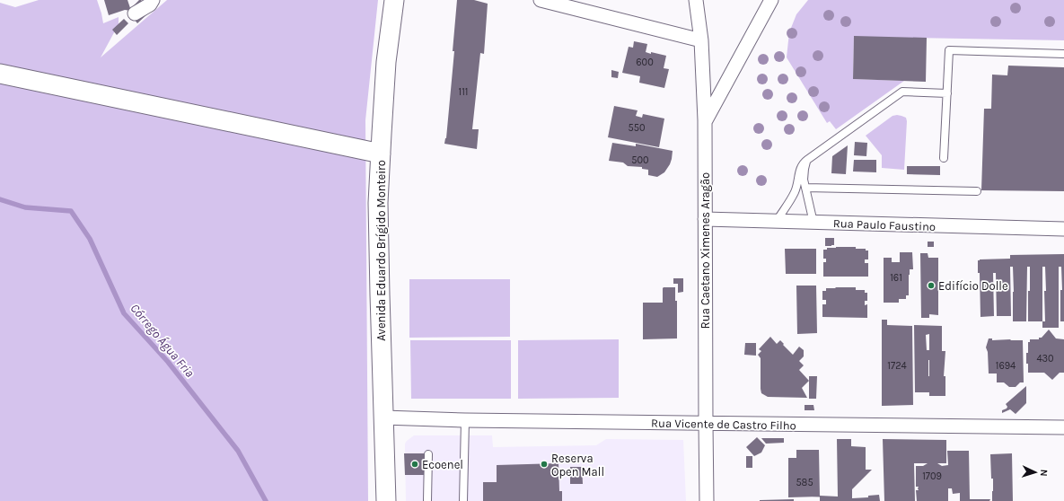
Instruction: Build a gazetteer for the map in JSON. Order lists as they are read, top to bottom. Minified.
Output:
{"streets":{"main road":["Avenida Eduardo Brígido Monteiro"],"street":["Rua Paulo Faustino","Rua Caetano Ximenes Aragão","Rua Vicente de Castro Filho"]},"crossings":[["Rua Paulo Faustino","Rua Caetano Ximenes Aragão"],["Avenida Eduardo Brígido Monteiro","Rua Vicente de Castro Filho"],["Rua Caetano Ximenes Aragão","Rua Vicente de Castro Filho"]],"water":["Córrego Água Fria"],"places":["Edifício Dolle","Ecoenel","Reserva Open Mall"],"house_numbers":["600","111","550","500","161","430","1724","1694","1709","585"],"north":"right"}
